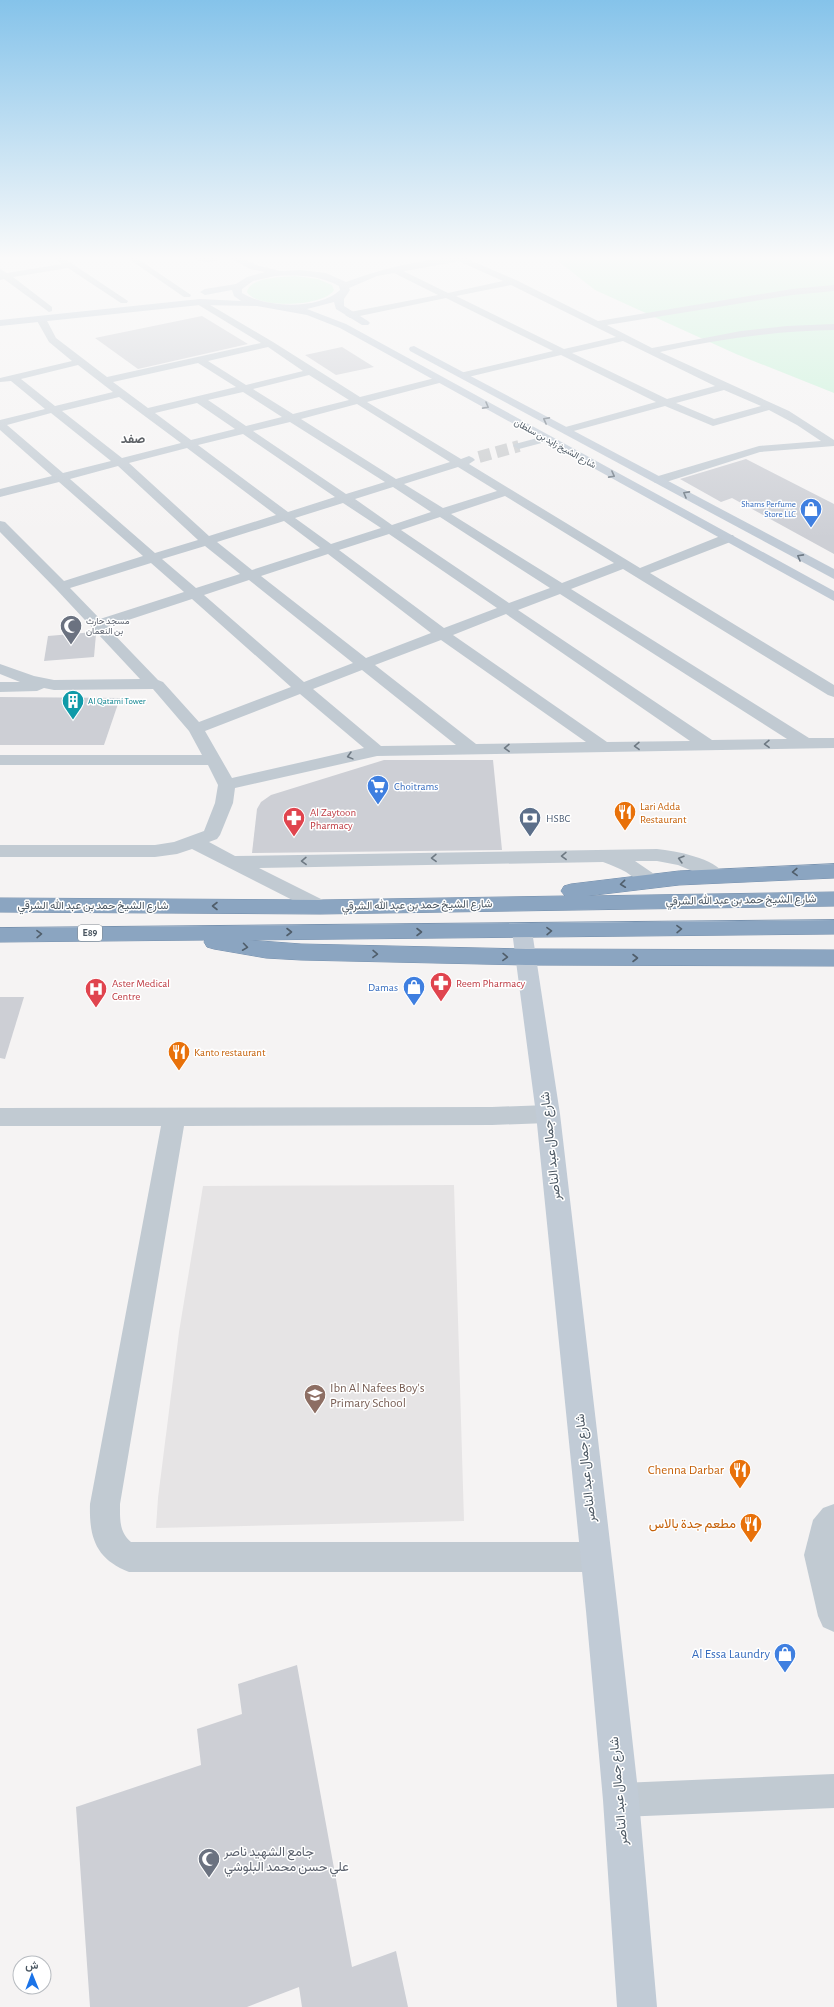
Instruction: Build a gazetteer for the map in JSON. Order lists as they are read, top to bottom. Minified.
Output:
{"streets":{"highway":["شارع الشيخ حمد بن عبد الله الشرقي","E89"],"main road":["شارع الشيخ زايد بن سلطان","شارع جمال عبد الناصر"]},"crossings":[["E89","شارع جمال عبد الناصر"]],"districts":["صفد"],"places":{"shop":["Shams Perfume Store LLC","Damas","Al Essa Laundry"],"mosque":["مسجد حارث بن النعمان","جامع الشهيد ناصر علي حسن محمد البلوشي"],"building":["Al Qatami Tower"],"supermarket":["Choitrams"],"restaurant":["Lari Adda Restaurant","Kanto restaurant","Chenna Darbar","مطعم جدة بالاس"],"pharmacy":["Al Zaytoon Pharmacy","Reem Pharmacy"],"bank":["HSBC"],"hospital":["Aster Medical Centre"],"school or university":["Ibn Al Nafees Boy's Primary School"]},"north":"top"}
